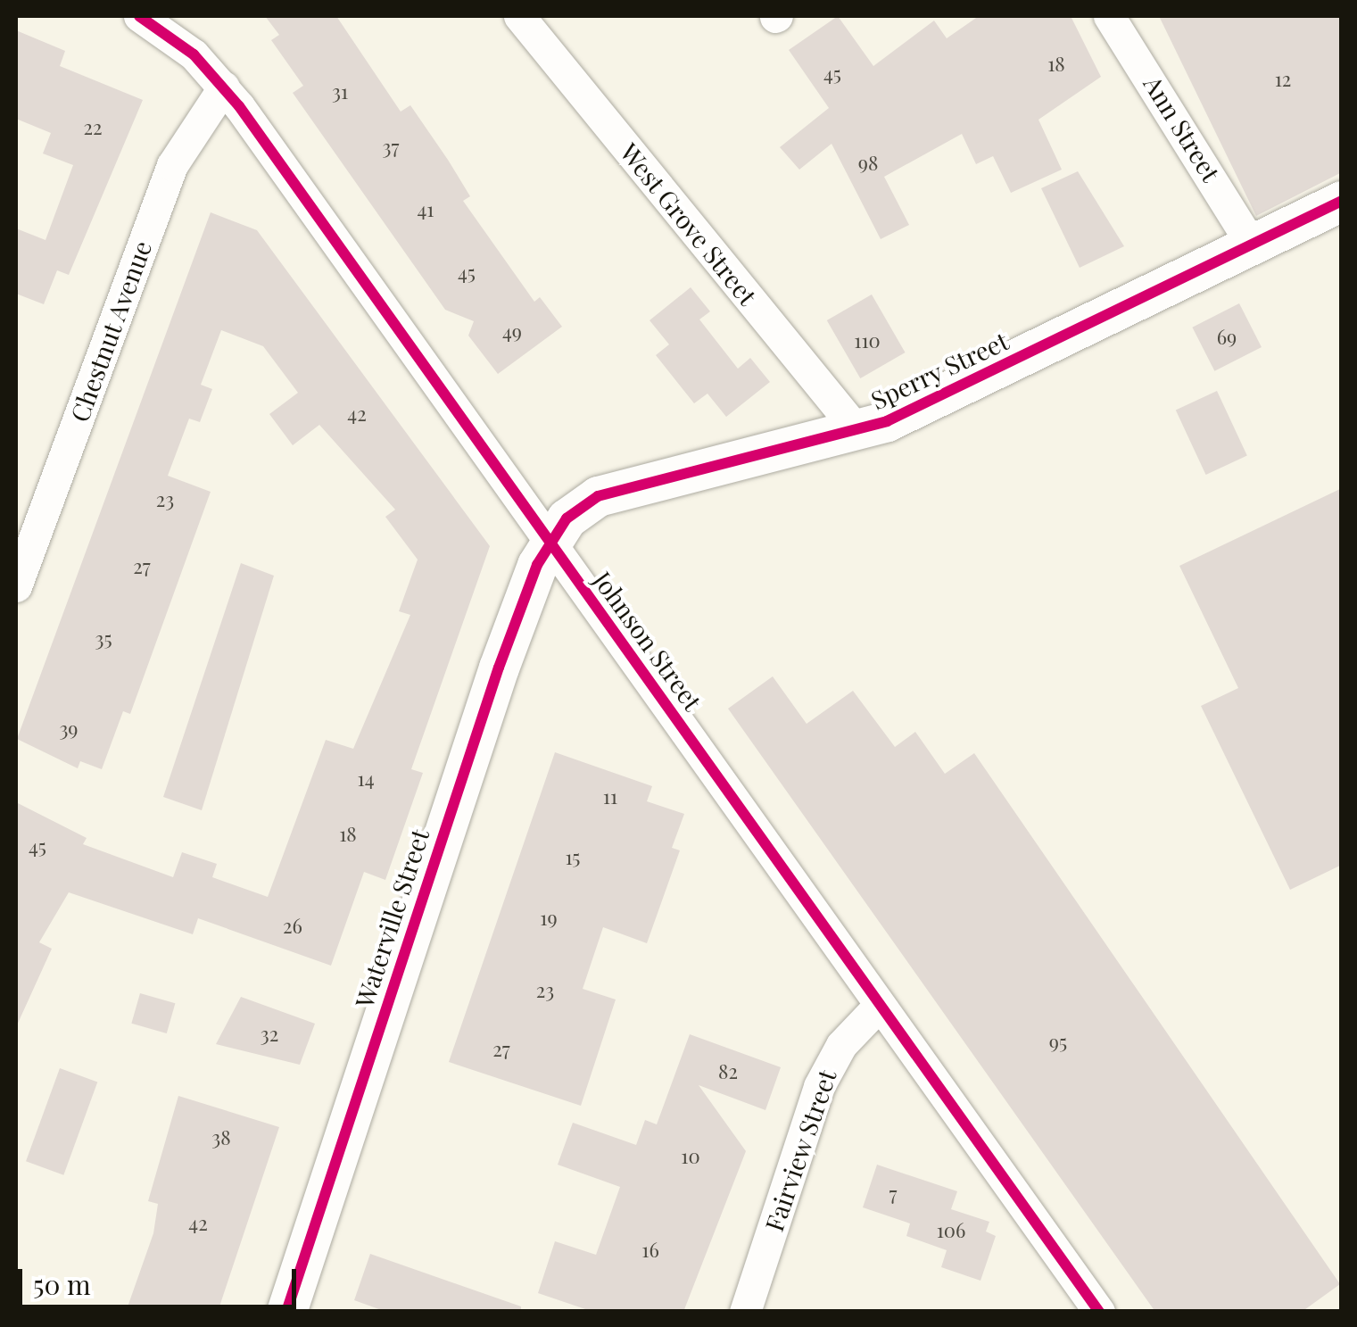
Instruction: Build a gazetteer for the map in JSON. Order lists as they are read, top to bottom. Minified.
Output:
{"streets":{"street":["Ann Street","West Grove Street","Chestnut Avenue","Sperry Street","Johnson Street","Waterville Street","Fairview Street"]},"crossings":[["Ann Street","Sperry Street"],["West Grove Street","Sperry Street"],["Chestnut Avenue","Johnson Street"],["Sperry Street","Johnson Street"],["Sperry Street","Waterville Street"],["Johnson Street","Waterville Street"],["Johnson Street","Fairview Street"]],"house_numbers":["18","45","12","31","22","37","98","41","45","49","69","110","42","23","27","35","39","14","11","18","45","15","19","26","23","32","95","27","82","38","10","7","42","106","16"],"scale_bar":"50 m"}
